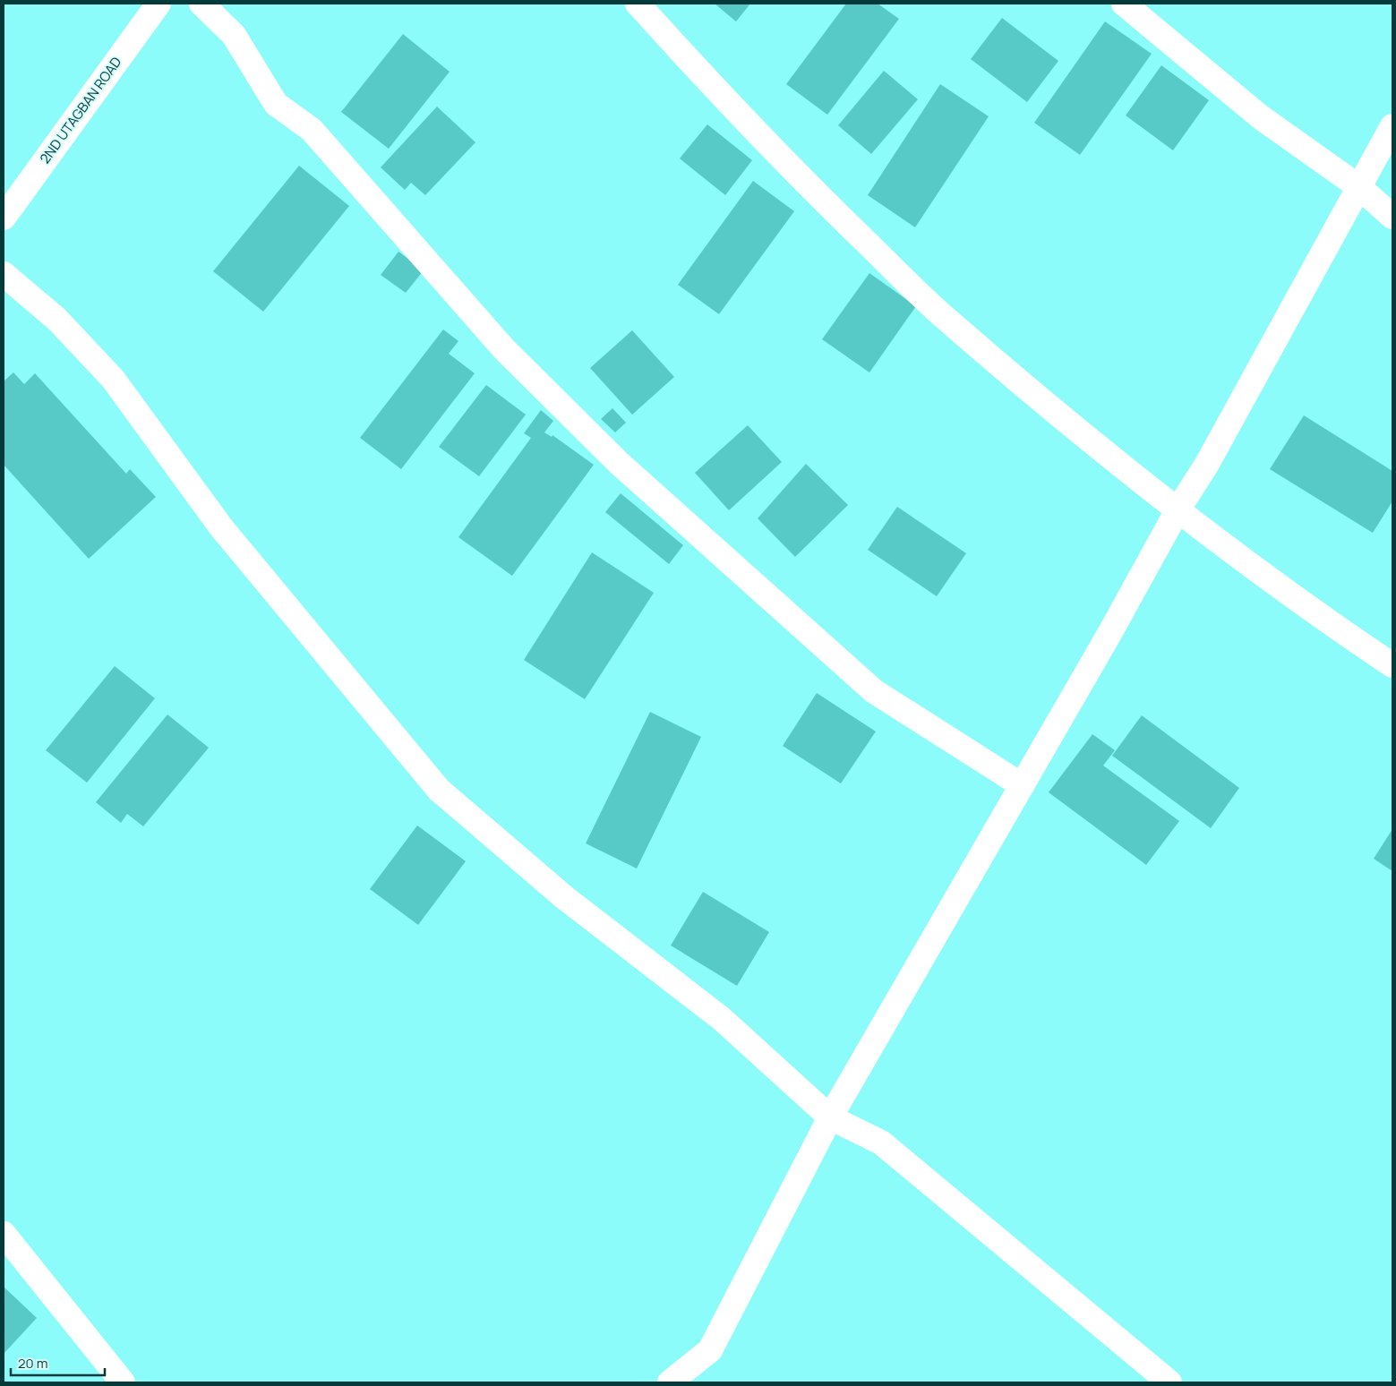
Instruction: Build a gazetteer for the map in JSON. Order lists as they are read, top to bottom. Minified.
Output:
{"streets":{"street":["2ND UTAGBAN ROAD"]},"scale_bar":"20 m"}
